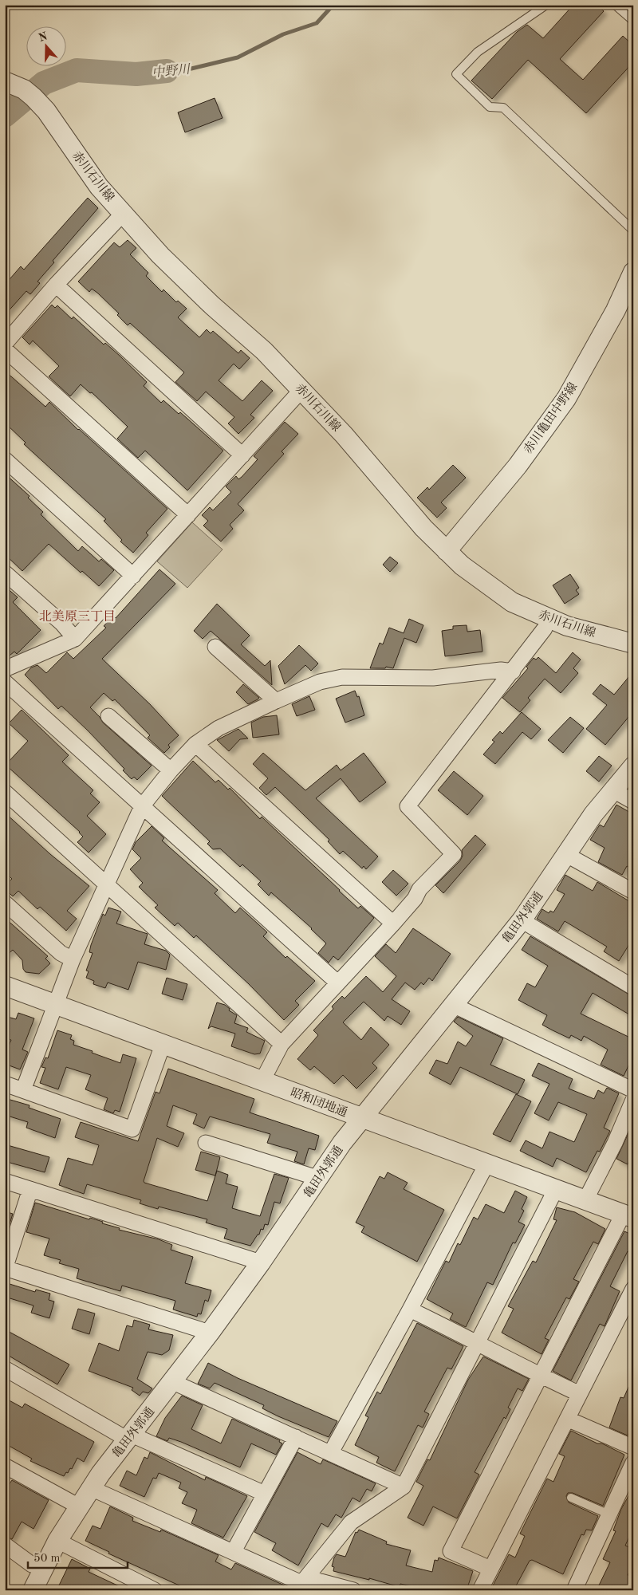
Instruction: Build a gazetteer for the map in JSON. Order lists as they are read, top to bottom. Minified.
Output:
{"streets":{"street":["赤川石川線","赤川亀田中野線","亀田外郭通","昭和団地通"]},"crossings":[["赤川石川線","赤川亀田中野線"],["亀田外郭通","昭和団地通"]],"districts":["北美原三丁目"],"water":["中野川"],"scale_bar":"50 m","north":"top"}
